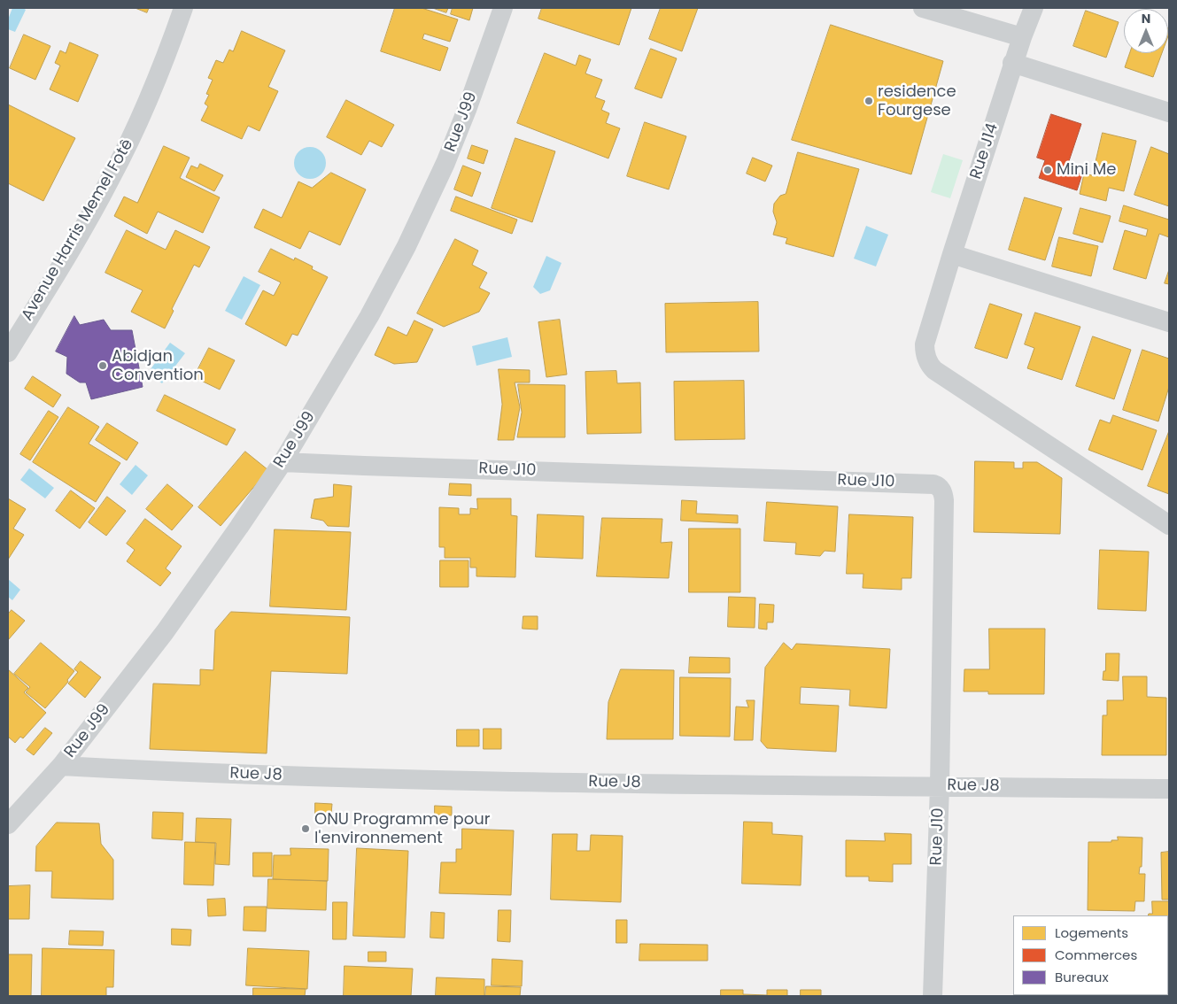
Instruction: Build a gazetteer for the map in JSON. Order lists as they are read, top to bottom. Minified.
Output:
{"streets":{"street":["Rue J99","Rue J14","Avenue Harris Memel Fotê","Rue J10","Rue J8"]},"crossings":[["Rue J99","Rue J10"],["Rue J99","Rue J8"],["Rue J10","Rue J8"]],"places":["residence Fourgese","Mini Me","Abidjan Convention","ONU Programme pour l'environnement"],"legend":["Logements","Commerces","Bureaux"],"north":"top"}
